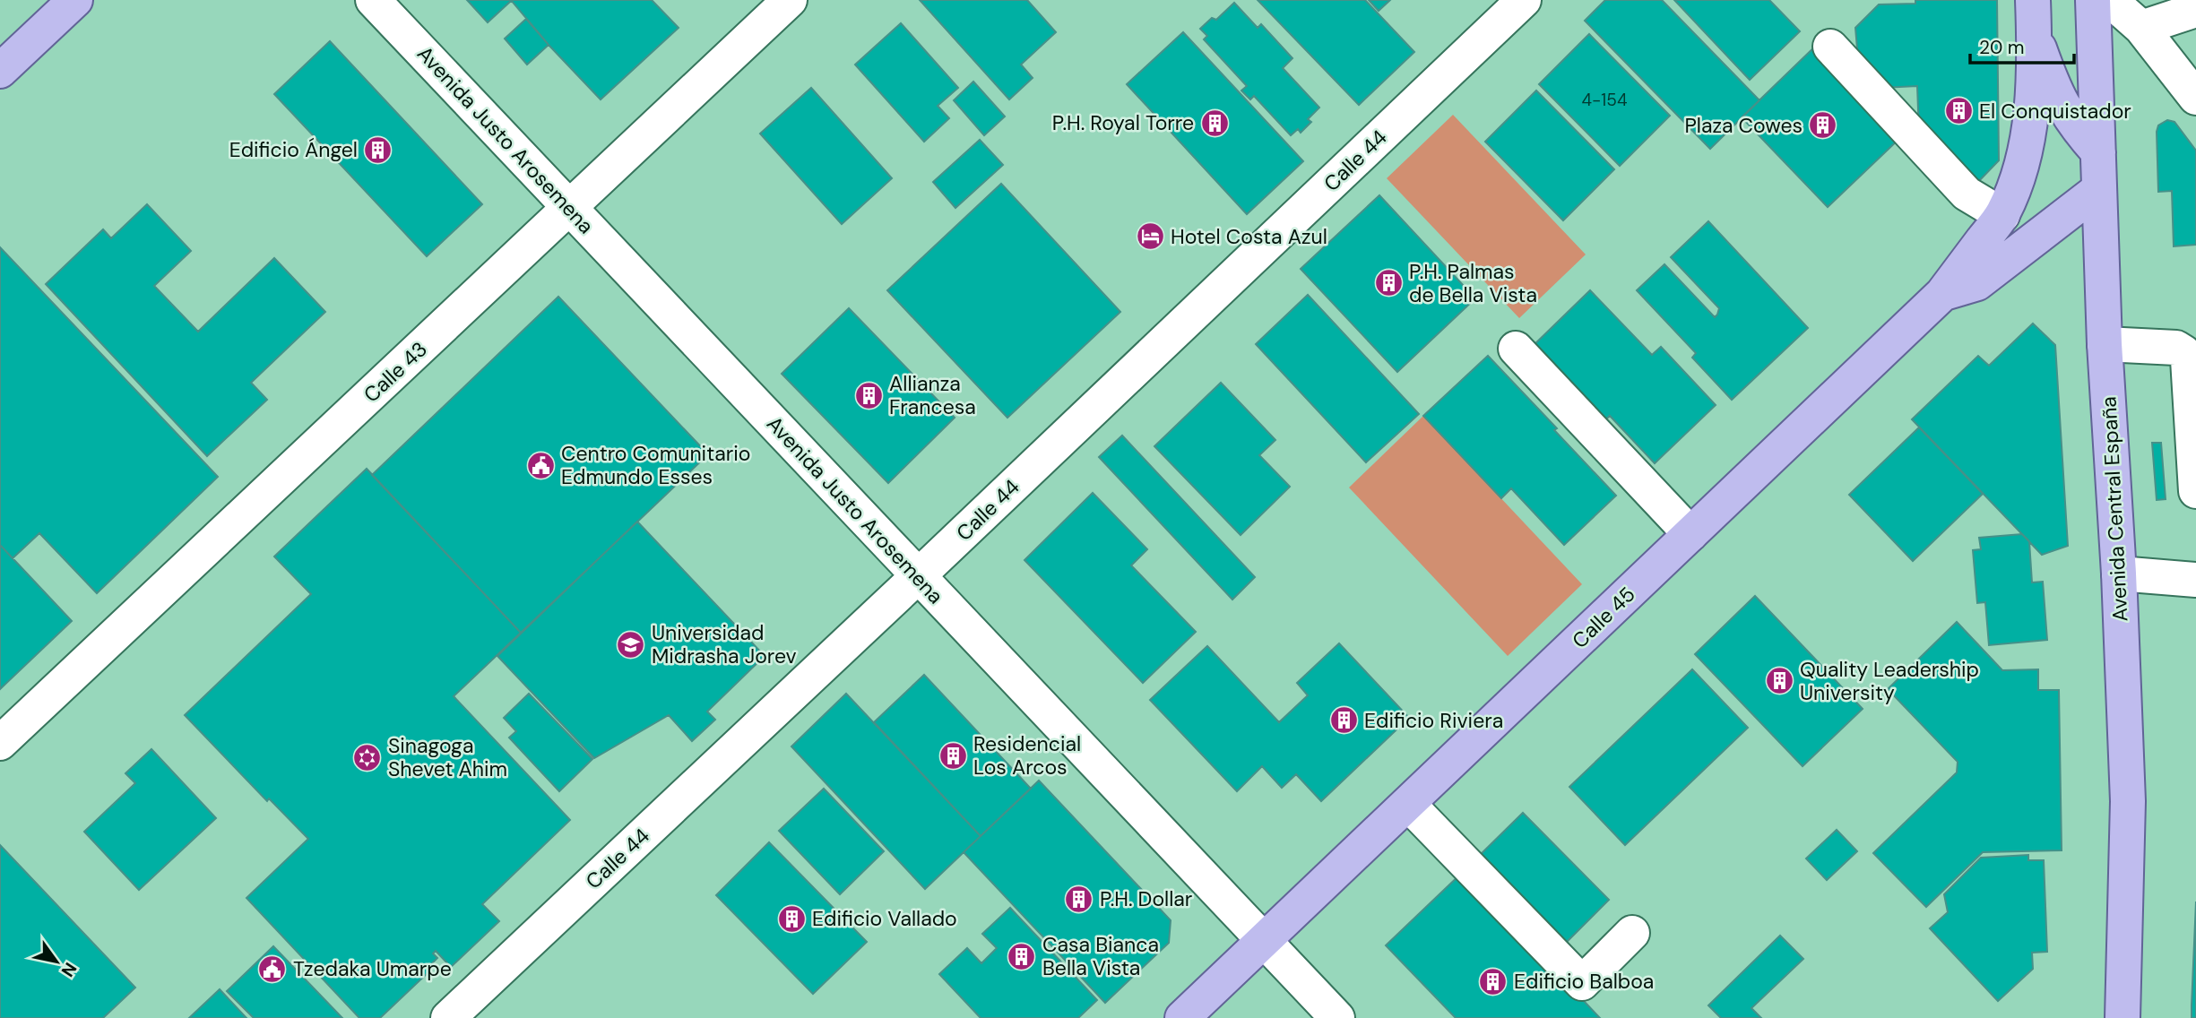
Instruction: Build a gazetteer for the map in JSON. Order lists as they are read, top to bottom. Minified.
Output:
{"streets":{"main road":["Avenida Central España","Calle 45"],"street":["Avenida Justo Arosemena","Calle 44","Calle 43"]},"crossings":[["Avenida Justo Arosemena","Calle 44"],["Avenida Justo Arosemena","Calle 43"],["Avenida Justo Arosemena","Calle 45"]],"places":{"building":["El Conquistador","P.H. Royal Torre","Plaza Cowes","Edificio Ángel","P.H. Palmas de Bella Vista","Allianza Francesa","Quality Leadership University","Edificio Riviera","Residencial Los Arcos","P.H. Dollar","Edificio Vallado","Casa Bianca Bella Vista","Edificio Balboa"],"hotel":["Hotel Costa Azul"],"public building":["Centro Comunitario Edmundo Esses","Tzedaka Umarpe"],"school or university":["Universidad Midrasha Jorev"],"synagogue":["Sinagoga Shevet Ahim"]},"house_numbers":["4-154"],"scale_bar":"20 m","north":"bottom right"}
